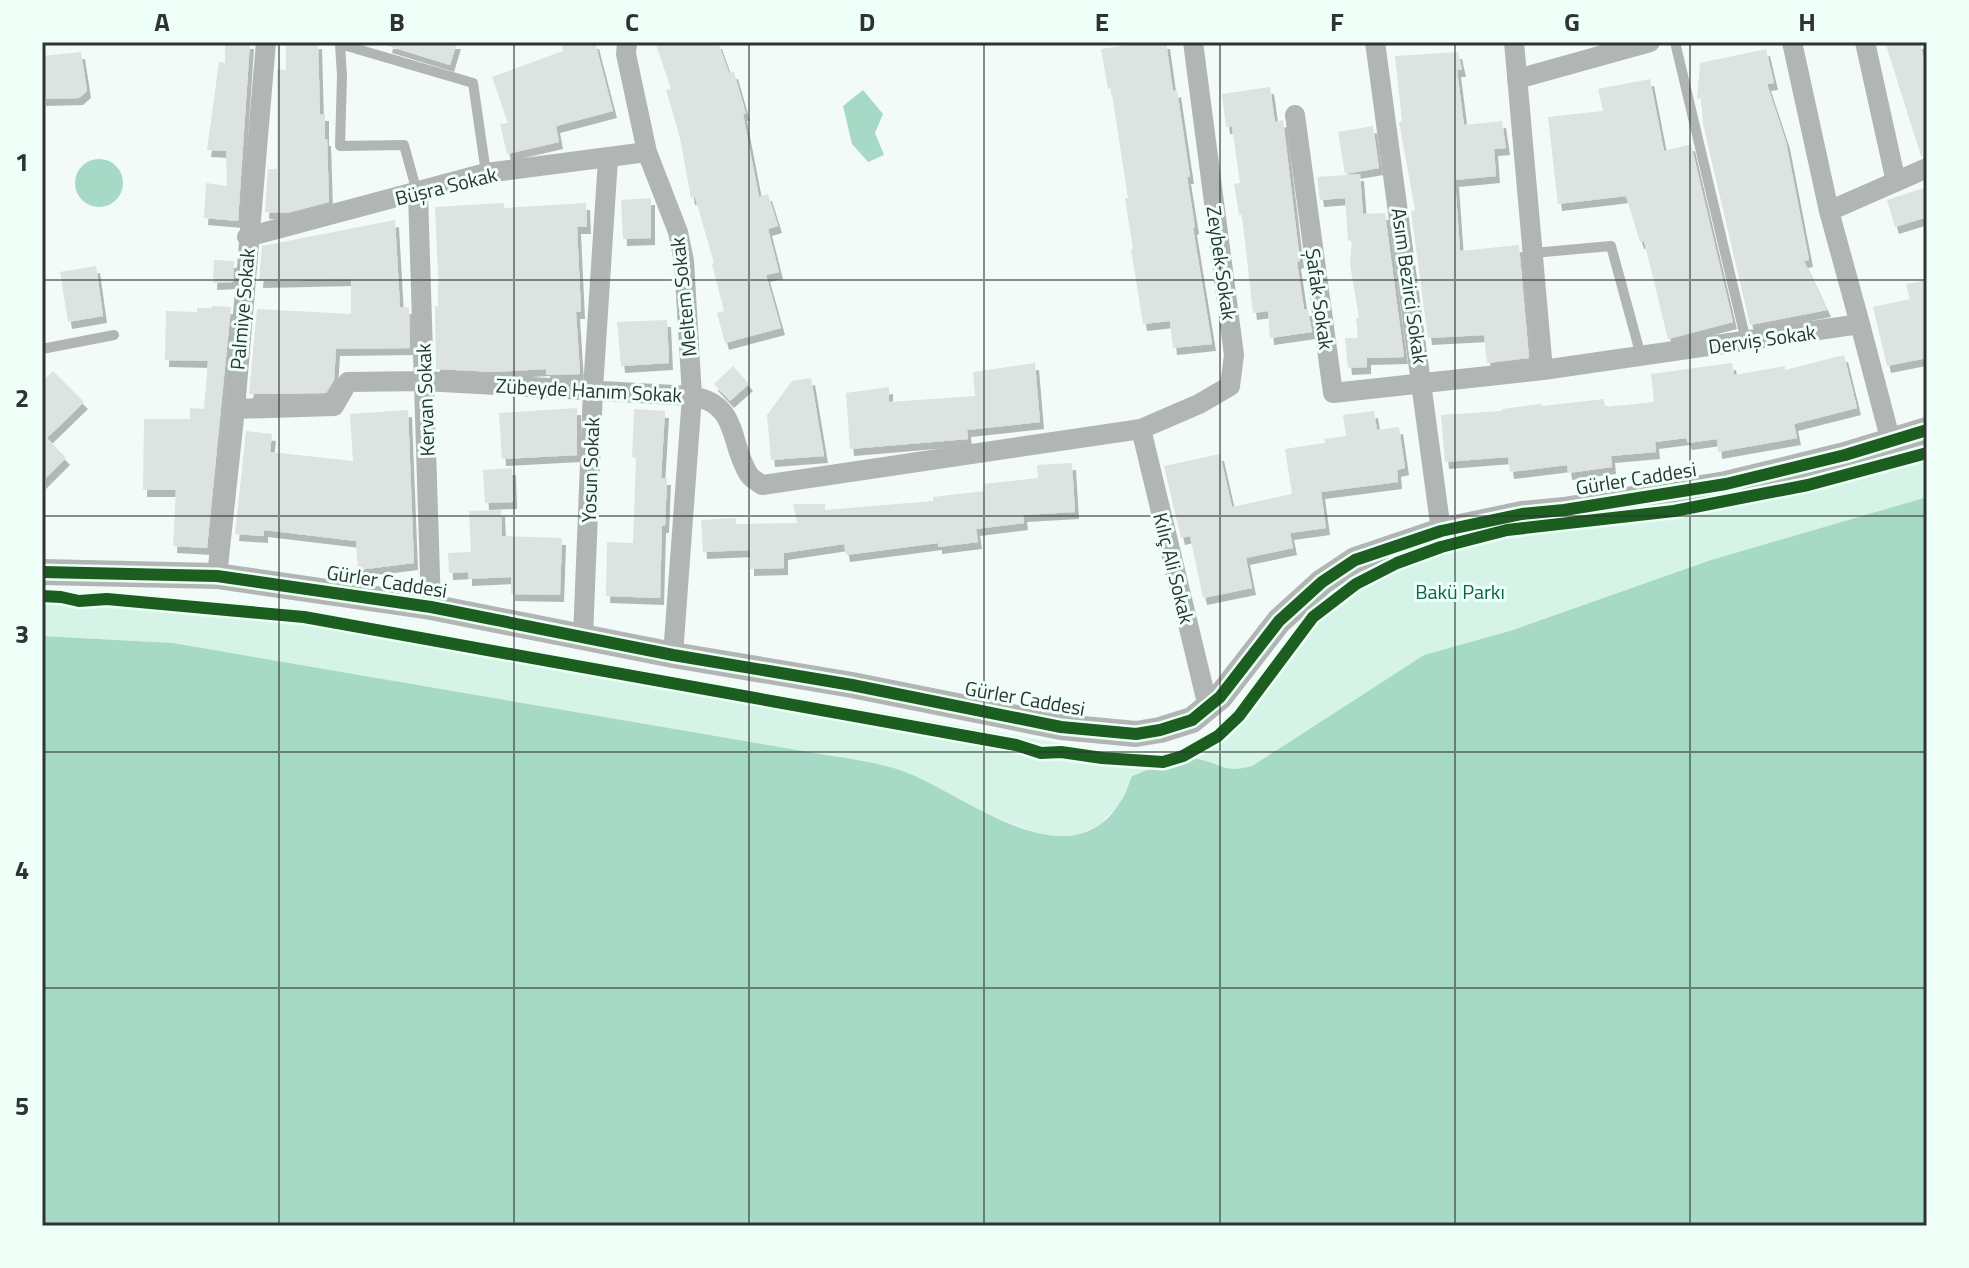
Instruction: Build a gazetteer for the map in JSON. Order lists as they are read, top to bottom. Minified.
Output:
{"streets":{"street":["Büşra Sokak","Zeybek Sokak","Asım Bezirci Sokak","Meltem Sokak","Şafak Sokak","Palmiye Sokak","Derviş Sokak","Zübeyde Hanım Sokak","Kervan Sokak","Yosun Sokak","Gürler Caddesi","Kılıç Ali Sokak"]},"crossings":[["Büşra Sokak","Meltem Sokak"],["Büşra Sokak","Palmiye Sokak"],["Büşra Sokak","Kervan Sokak"],["Büşra Sokak","Yosun Sokak"],["Zeybek Sokak","Zübeyde Hanım Sokak"],["Zeybek Sokak","Kılıç Ali Sokak"],["Asım Bezirci Sokak","Şafak Sokak"],["Asım Bezirci Sokak","Derviş Sokak"],["Asım Bezirci Sokak","Gürler Caddesi"],["Meltem Sokak","Zübeyde Hanım Sokak"],["Meltem Sokak","Gürler Caddesi"],["Şafak Sokak","Derviş Sokak"],["Palmiye Sokak","Zübeyde Hanım Sokak"],["Palmiye Sokak","Gürler Caddesi"],["Zübeyde Hanım Sokak","Kervan Sokak"],["Zübeyde Hanım Sokak","Yosun Sokak"],["Zübeyde Hanım Sokak","Kılıç Ali Sokak"],["Kervan Sokak","Gürler Caddesi"],["Yosun Sokak","Gürler Caddesi"],["Gürler Caddesi","Kılıç Ali Sokak"]],"parks":["Bakü Parkı"],"grid":{"columns":["A","B","C","D","E","F","G","H"],"rows":["1","2","3","4","5"]}}
